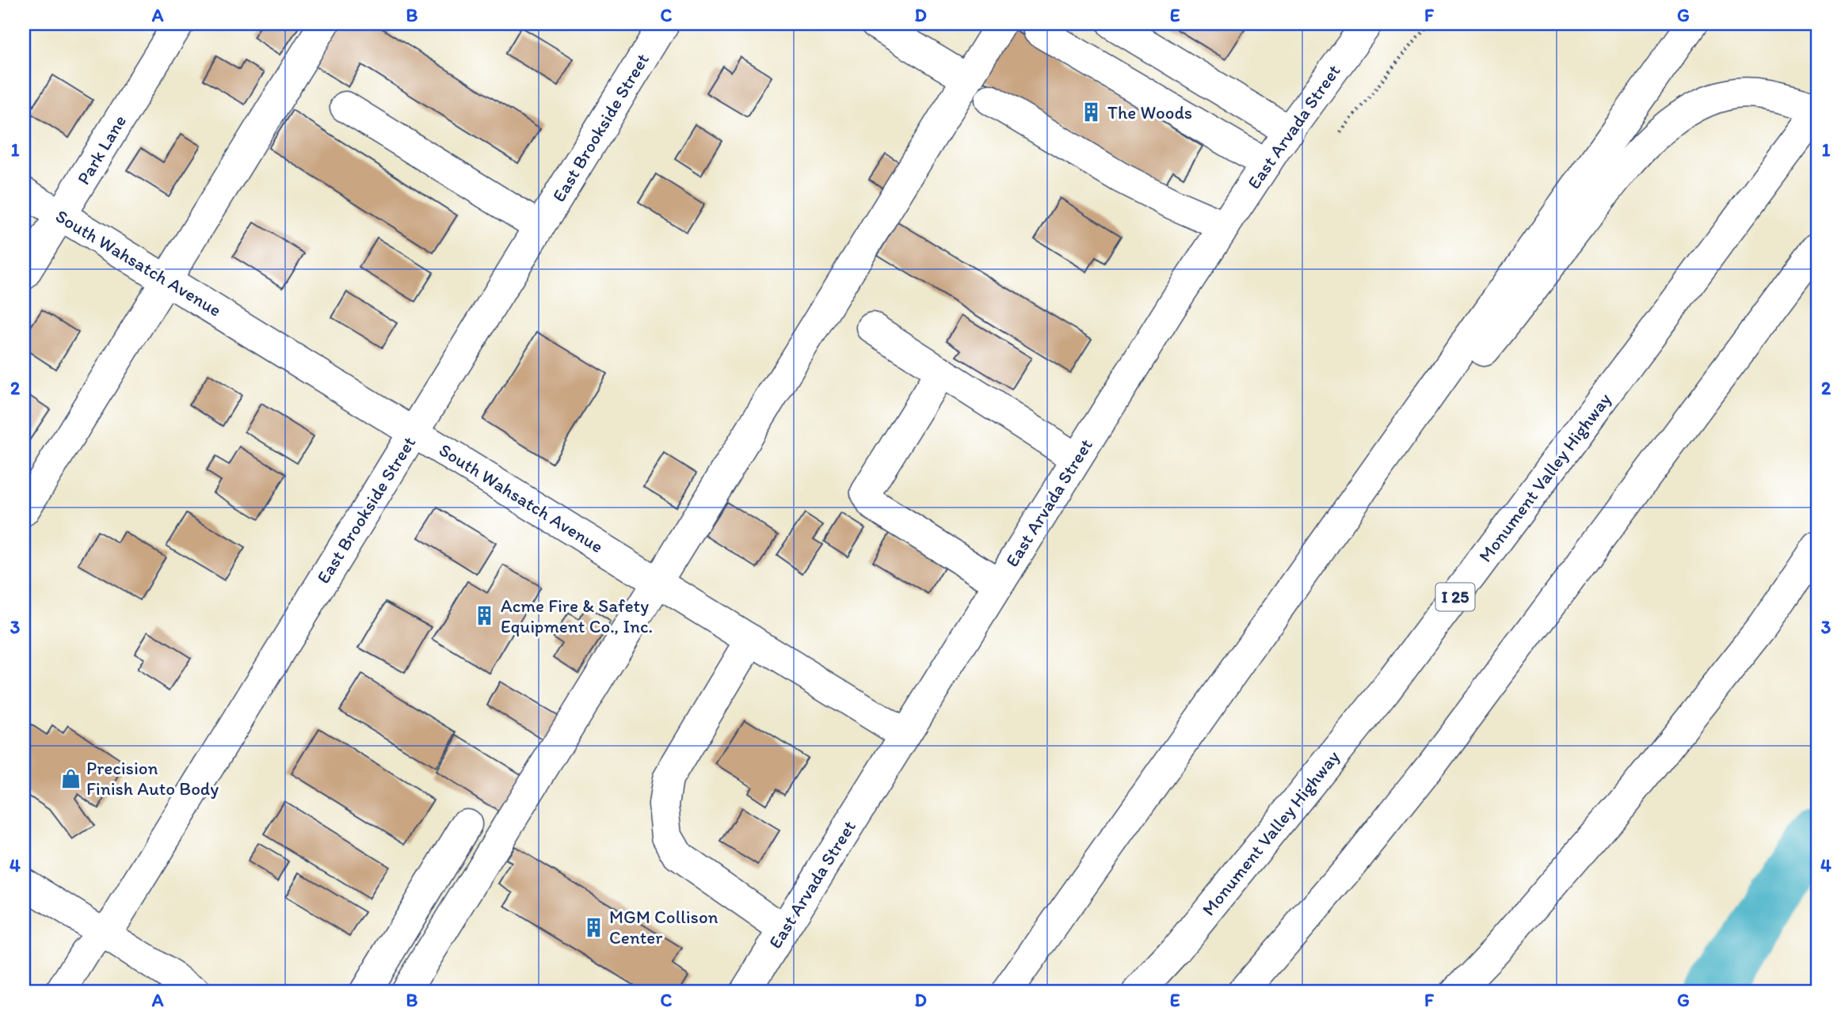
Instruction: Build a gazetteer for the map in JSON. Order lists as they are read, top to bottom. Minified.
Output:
{"streets":{"main road":["East Arvada Street","East Brookside Street","Park Lane","South Wahsatch Avenue","Monument Valley Highway","I 25"]},"crossings":[["East Arvada Street","South Wahsatch Avenue"],["East Brookside Street","South Wahsatch Avenue"],["Park Lane","South Wahsatch Avenue"]],"places":{"building":["The Woods","Acme Fire & Safety Equipment Co., Inc.","MGM Collison Center"],"shop":["Precision Finish Auto Body"]},"grid":{"columns":["A","B","C","D","E","F","G"],"rows":["1","2","3","4"]}}
